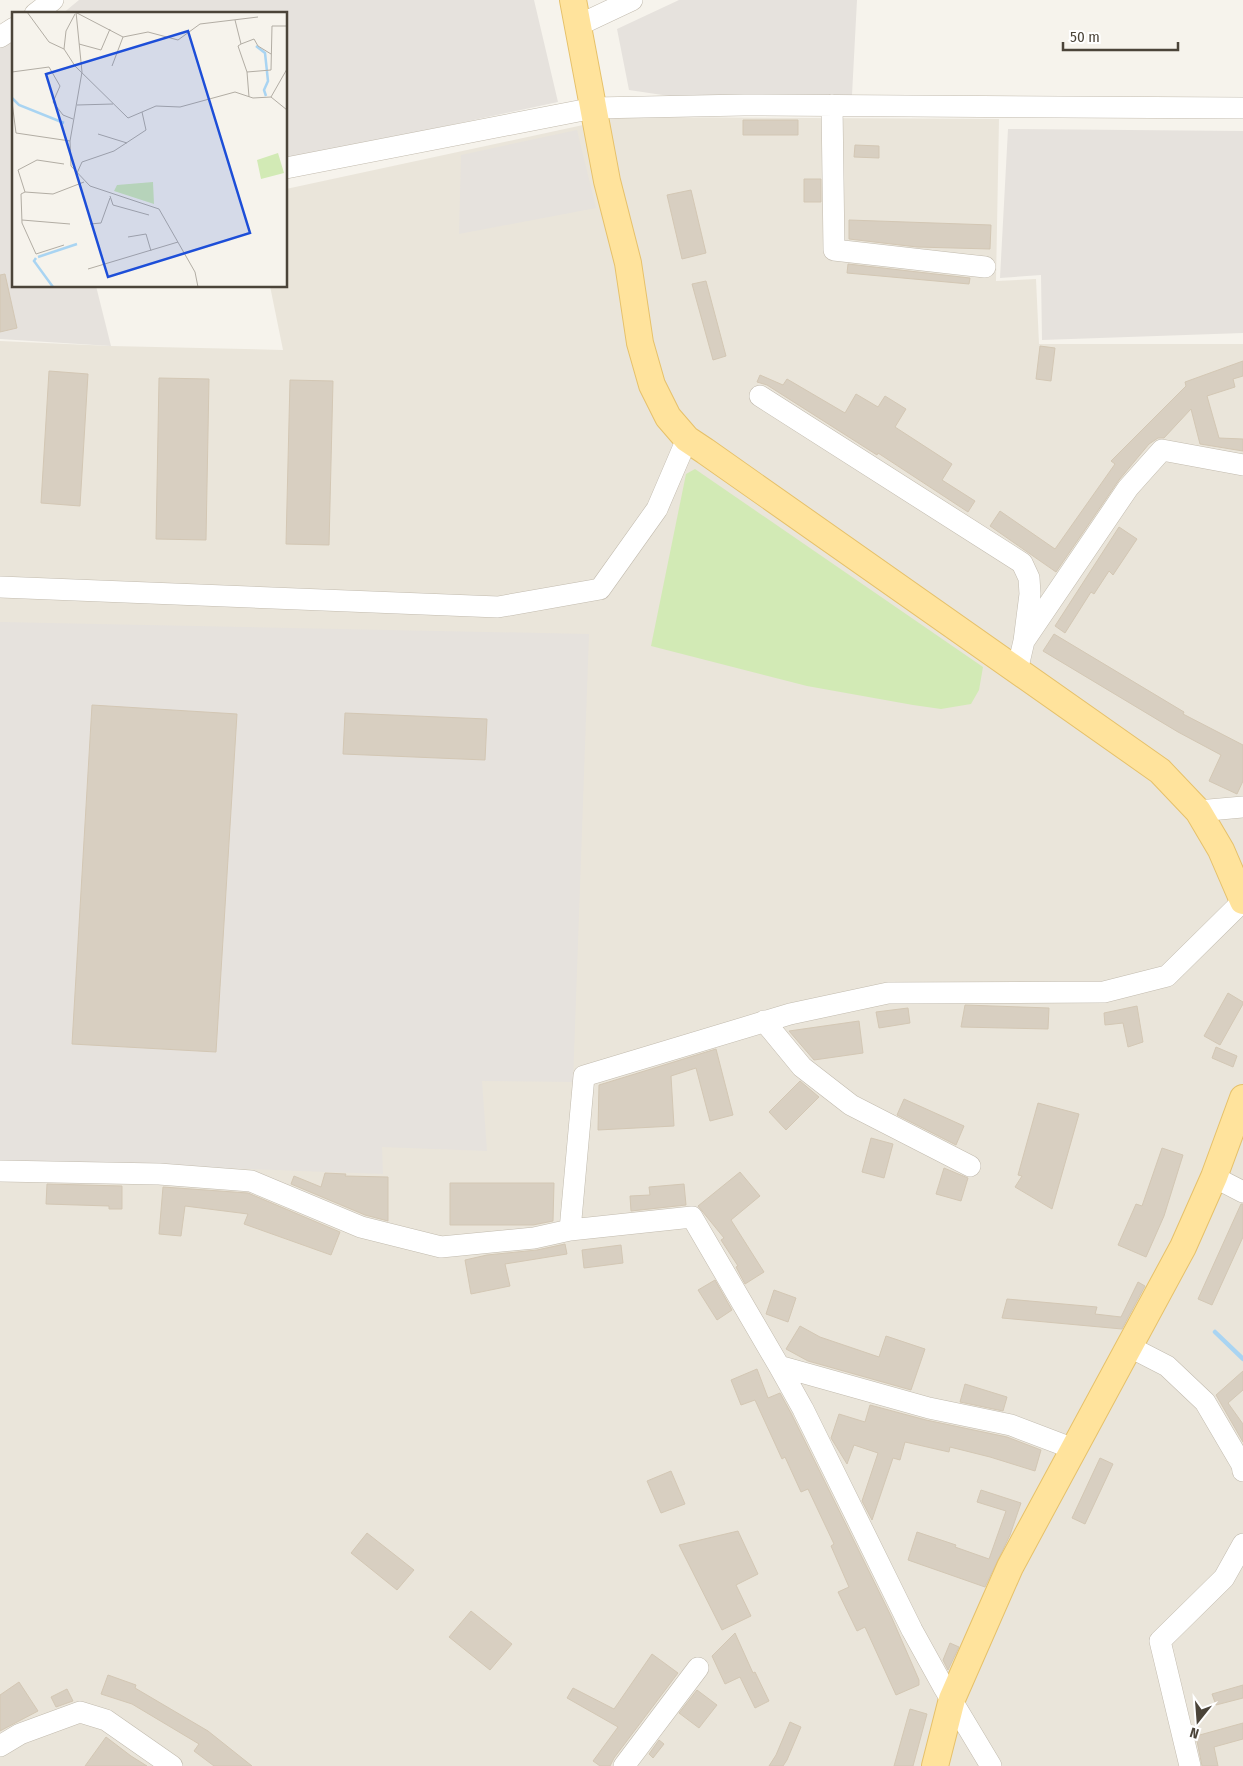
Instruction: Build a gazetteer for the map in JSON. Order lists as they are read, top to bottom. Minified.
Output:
{"scale_bar":"50 m","north":"bottom"}
